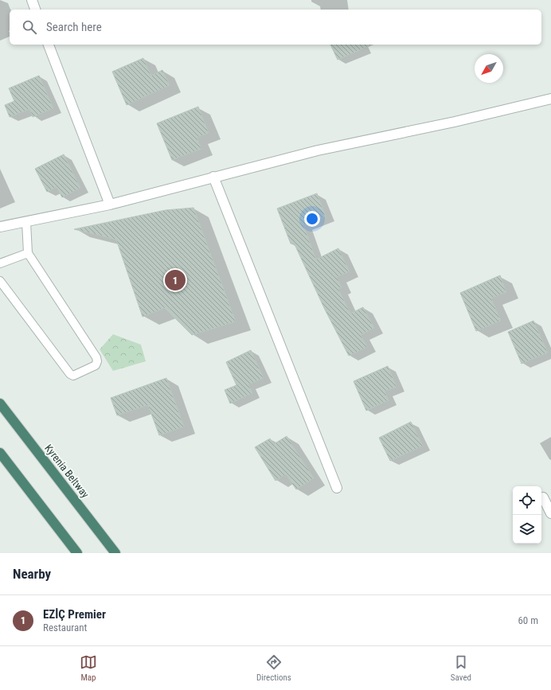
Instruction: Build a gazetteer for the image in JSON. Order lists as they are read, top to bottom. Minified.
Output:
{"streets":{"highway":["Kyrenia Beltway"]},"north":"bottom left","page":{"search":"Search here","pins":"1","heading":"Nearby","list":[{"mark":"1","name":"EZİÇ Premier","note":"Restaurant","value":"60 m"}],"nav":["Map","Directions","Saved"]}}
